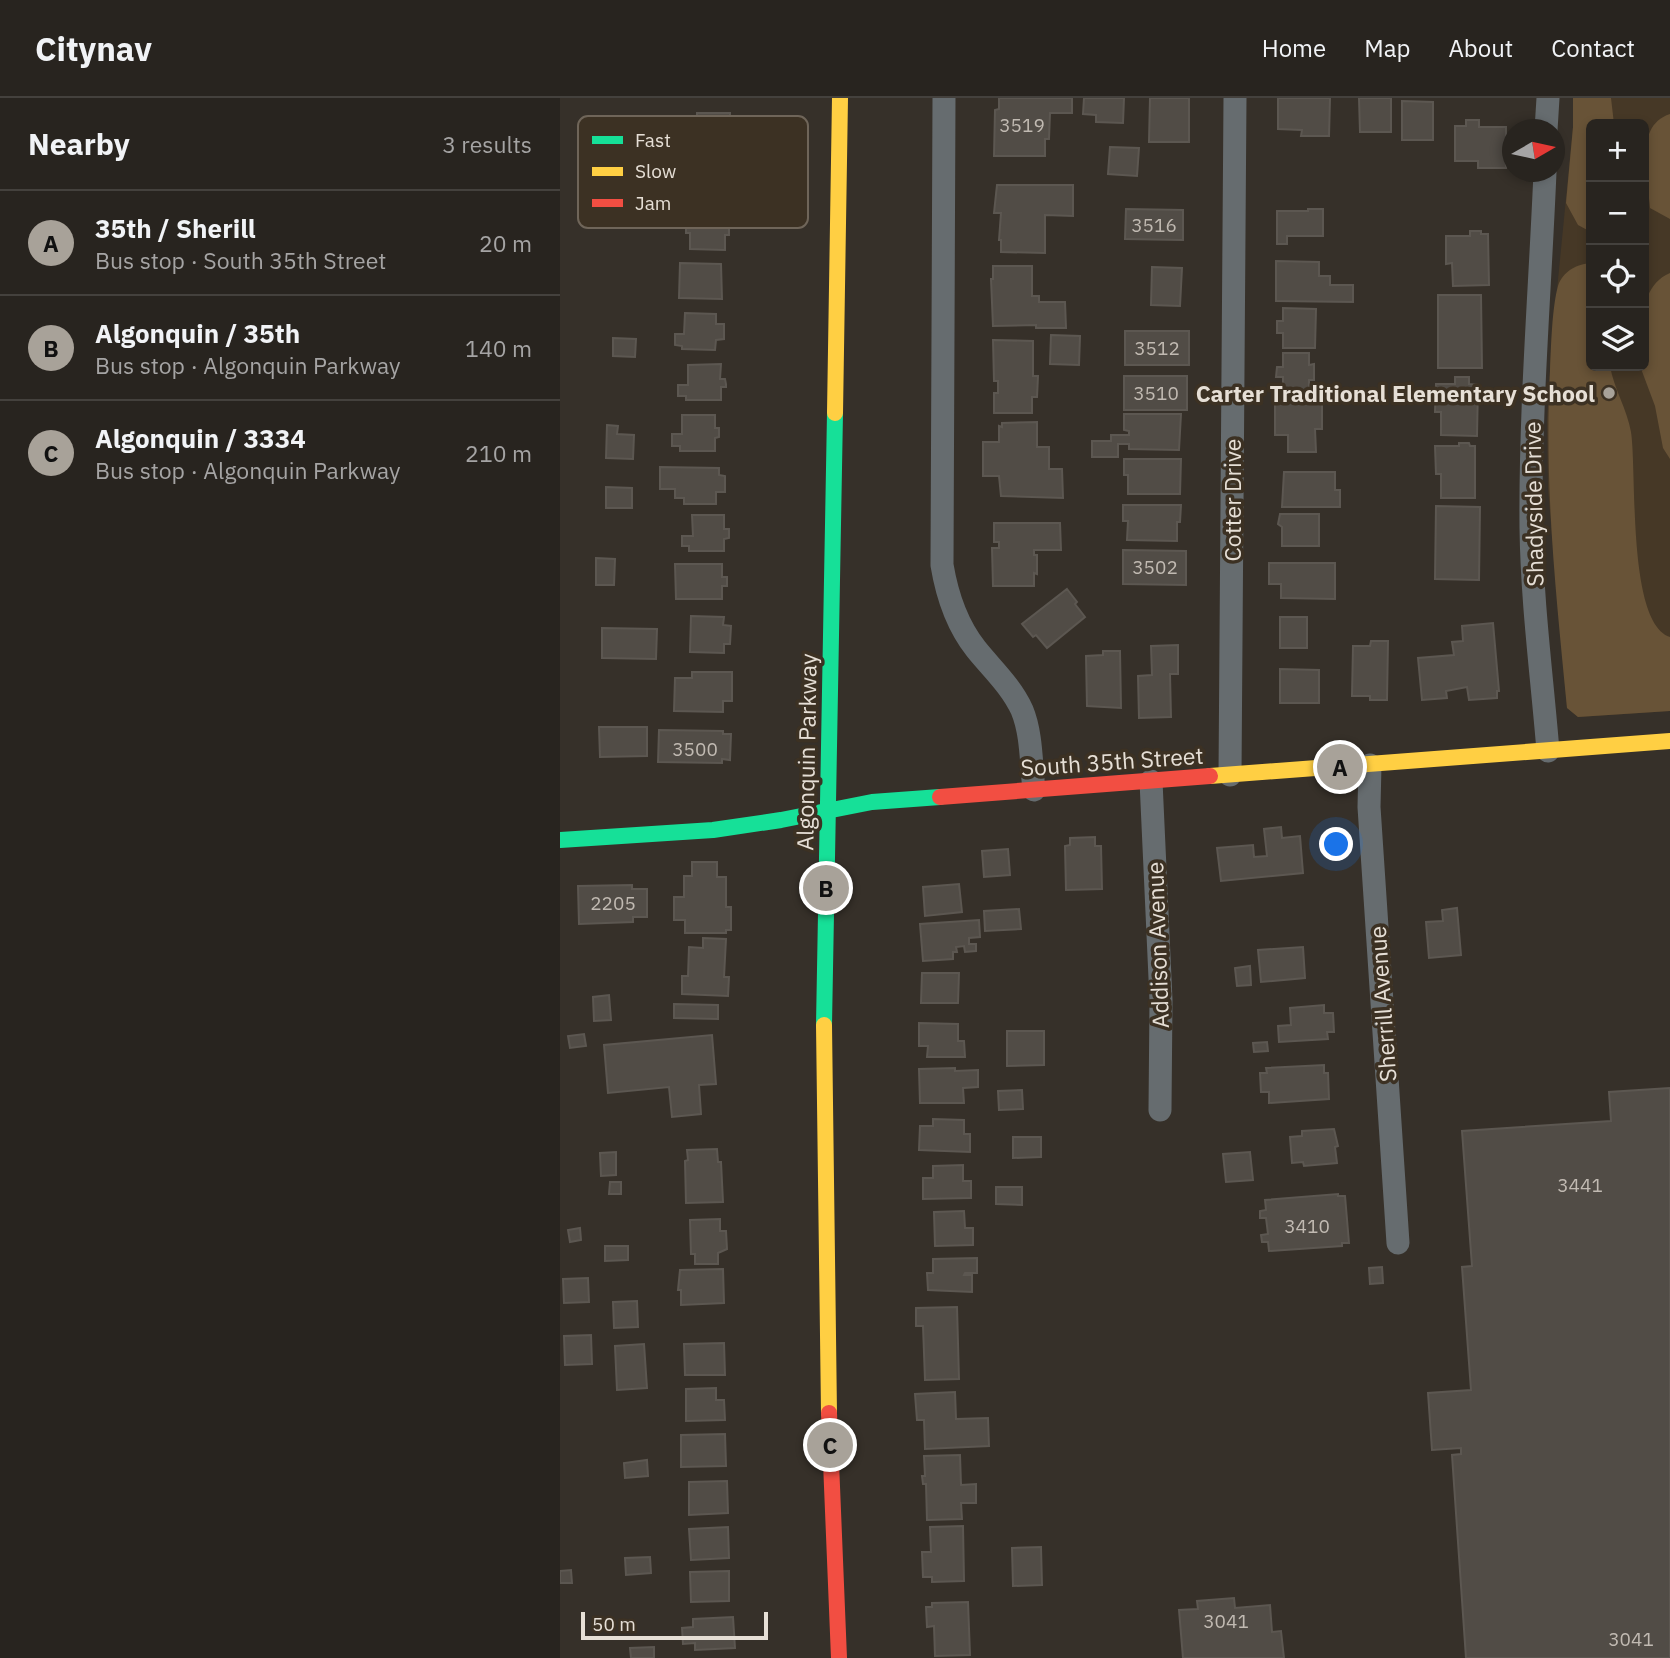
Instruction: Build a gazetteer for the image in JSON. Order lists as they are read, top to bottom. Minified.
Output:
{"streets":{"main road":["Algonquin Parkway","South 35th Street"],"street":["Cotter Drive","Shadyside Drive","Addison Avenue","Sherrill Avenue"]},"crossings":[["Cotter Drive","South 35th Street"],["Shadyside Drive","South 35th Street"],["Algonquin Parkway","South 35th Street"],["South 35th Street","Addison Avenue"],["South 35th Street","Sherrill Avenue"]],"places":["Carter Traditional Elementary School"],"house_numbers":["3519","3516","3512","3510","3502","3500","2205","3441","3410","3041","3041"],"legend":["Fast","Slow","Jam"],"scale_bar":"50 m","north":"right","page":{"header":"Citynav","nav":["Home","Map","About","Contact"],"heading":["Nearby","3 results"],"map_buttons":["+","−"],"list":[{"mark":"A","name":"35th / Sherill","note":"Bus stop · South 35th Street","value":"20 m"},{"mark":"B","name":"Algonquin / 35th","note":"Bus stop · Algonquin Parkway","value":"140 m"},{"mark":"C","name":"Algonquin / 3334","note":"Bus stop · Algonquin Parkway","value":"210 m"}],"pins":["A","B","C"],"scale":"50 m"}}
